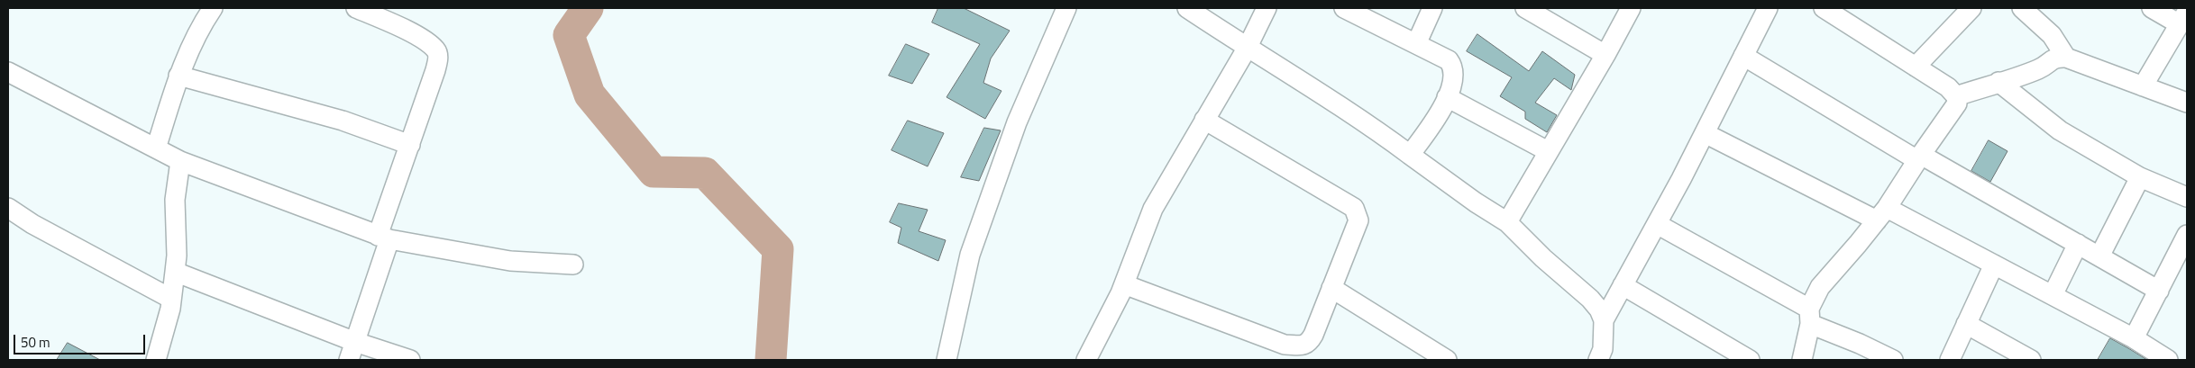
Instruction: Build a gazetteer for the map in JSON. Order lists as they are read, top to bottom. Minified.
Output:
{"scale_bar":"50 m"}
